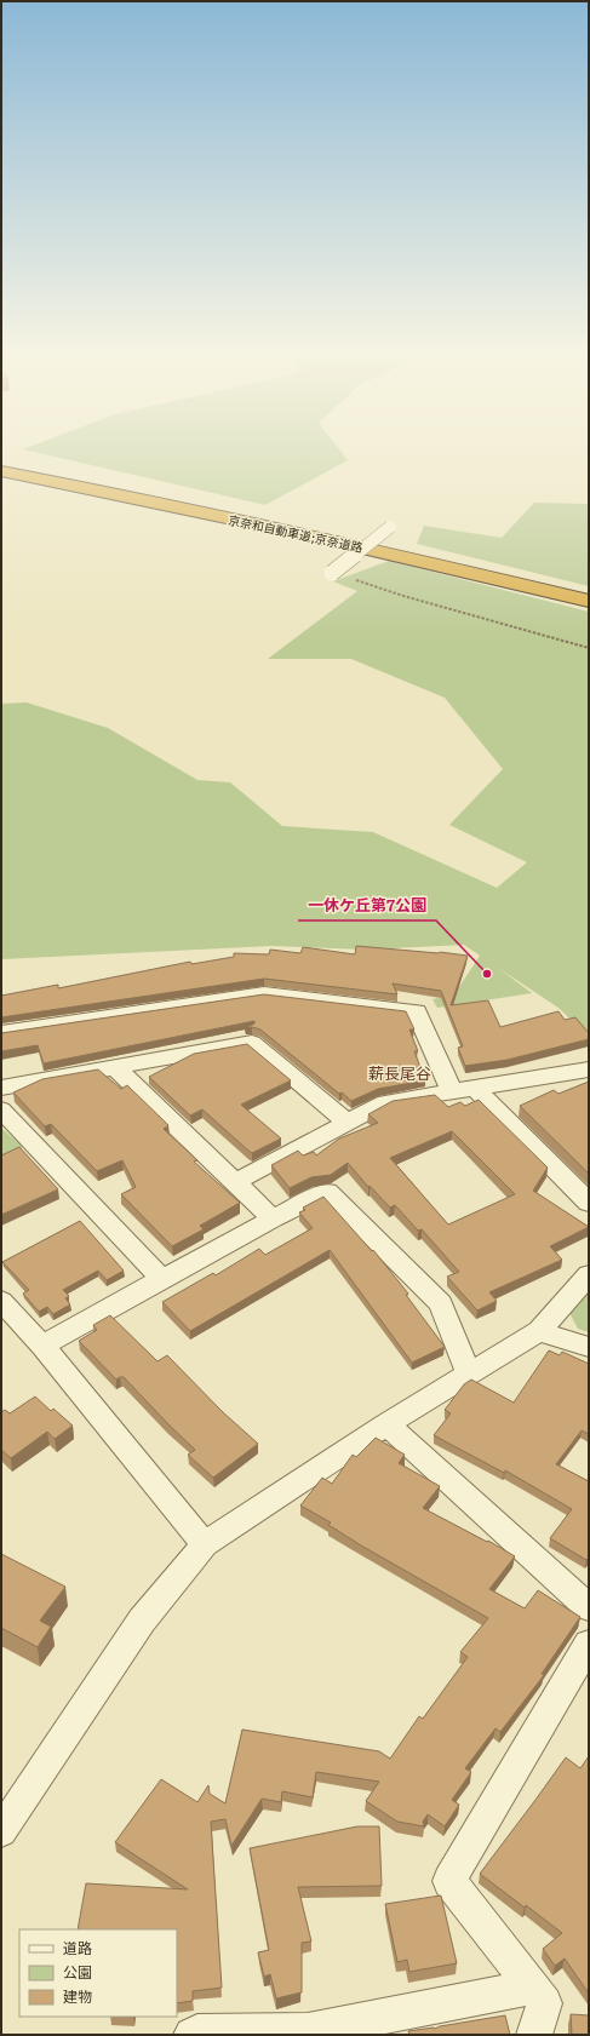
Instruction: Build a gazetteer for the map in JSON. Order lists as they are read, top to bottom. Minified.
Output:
{"streets":{"highway":["京奈和自動車道;京奈道路"]},"districts":["薪長尾谷"],"places":["一休ケ丘第7公園"],"legend":["道路","公園","建物"]}
